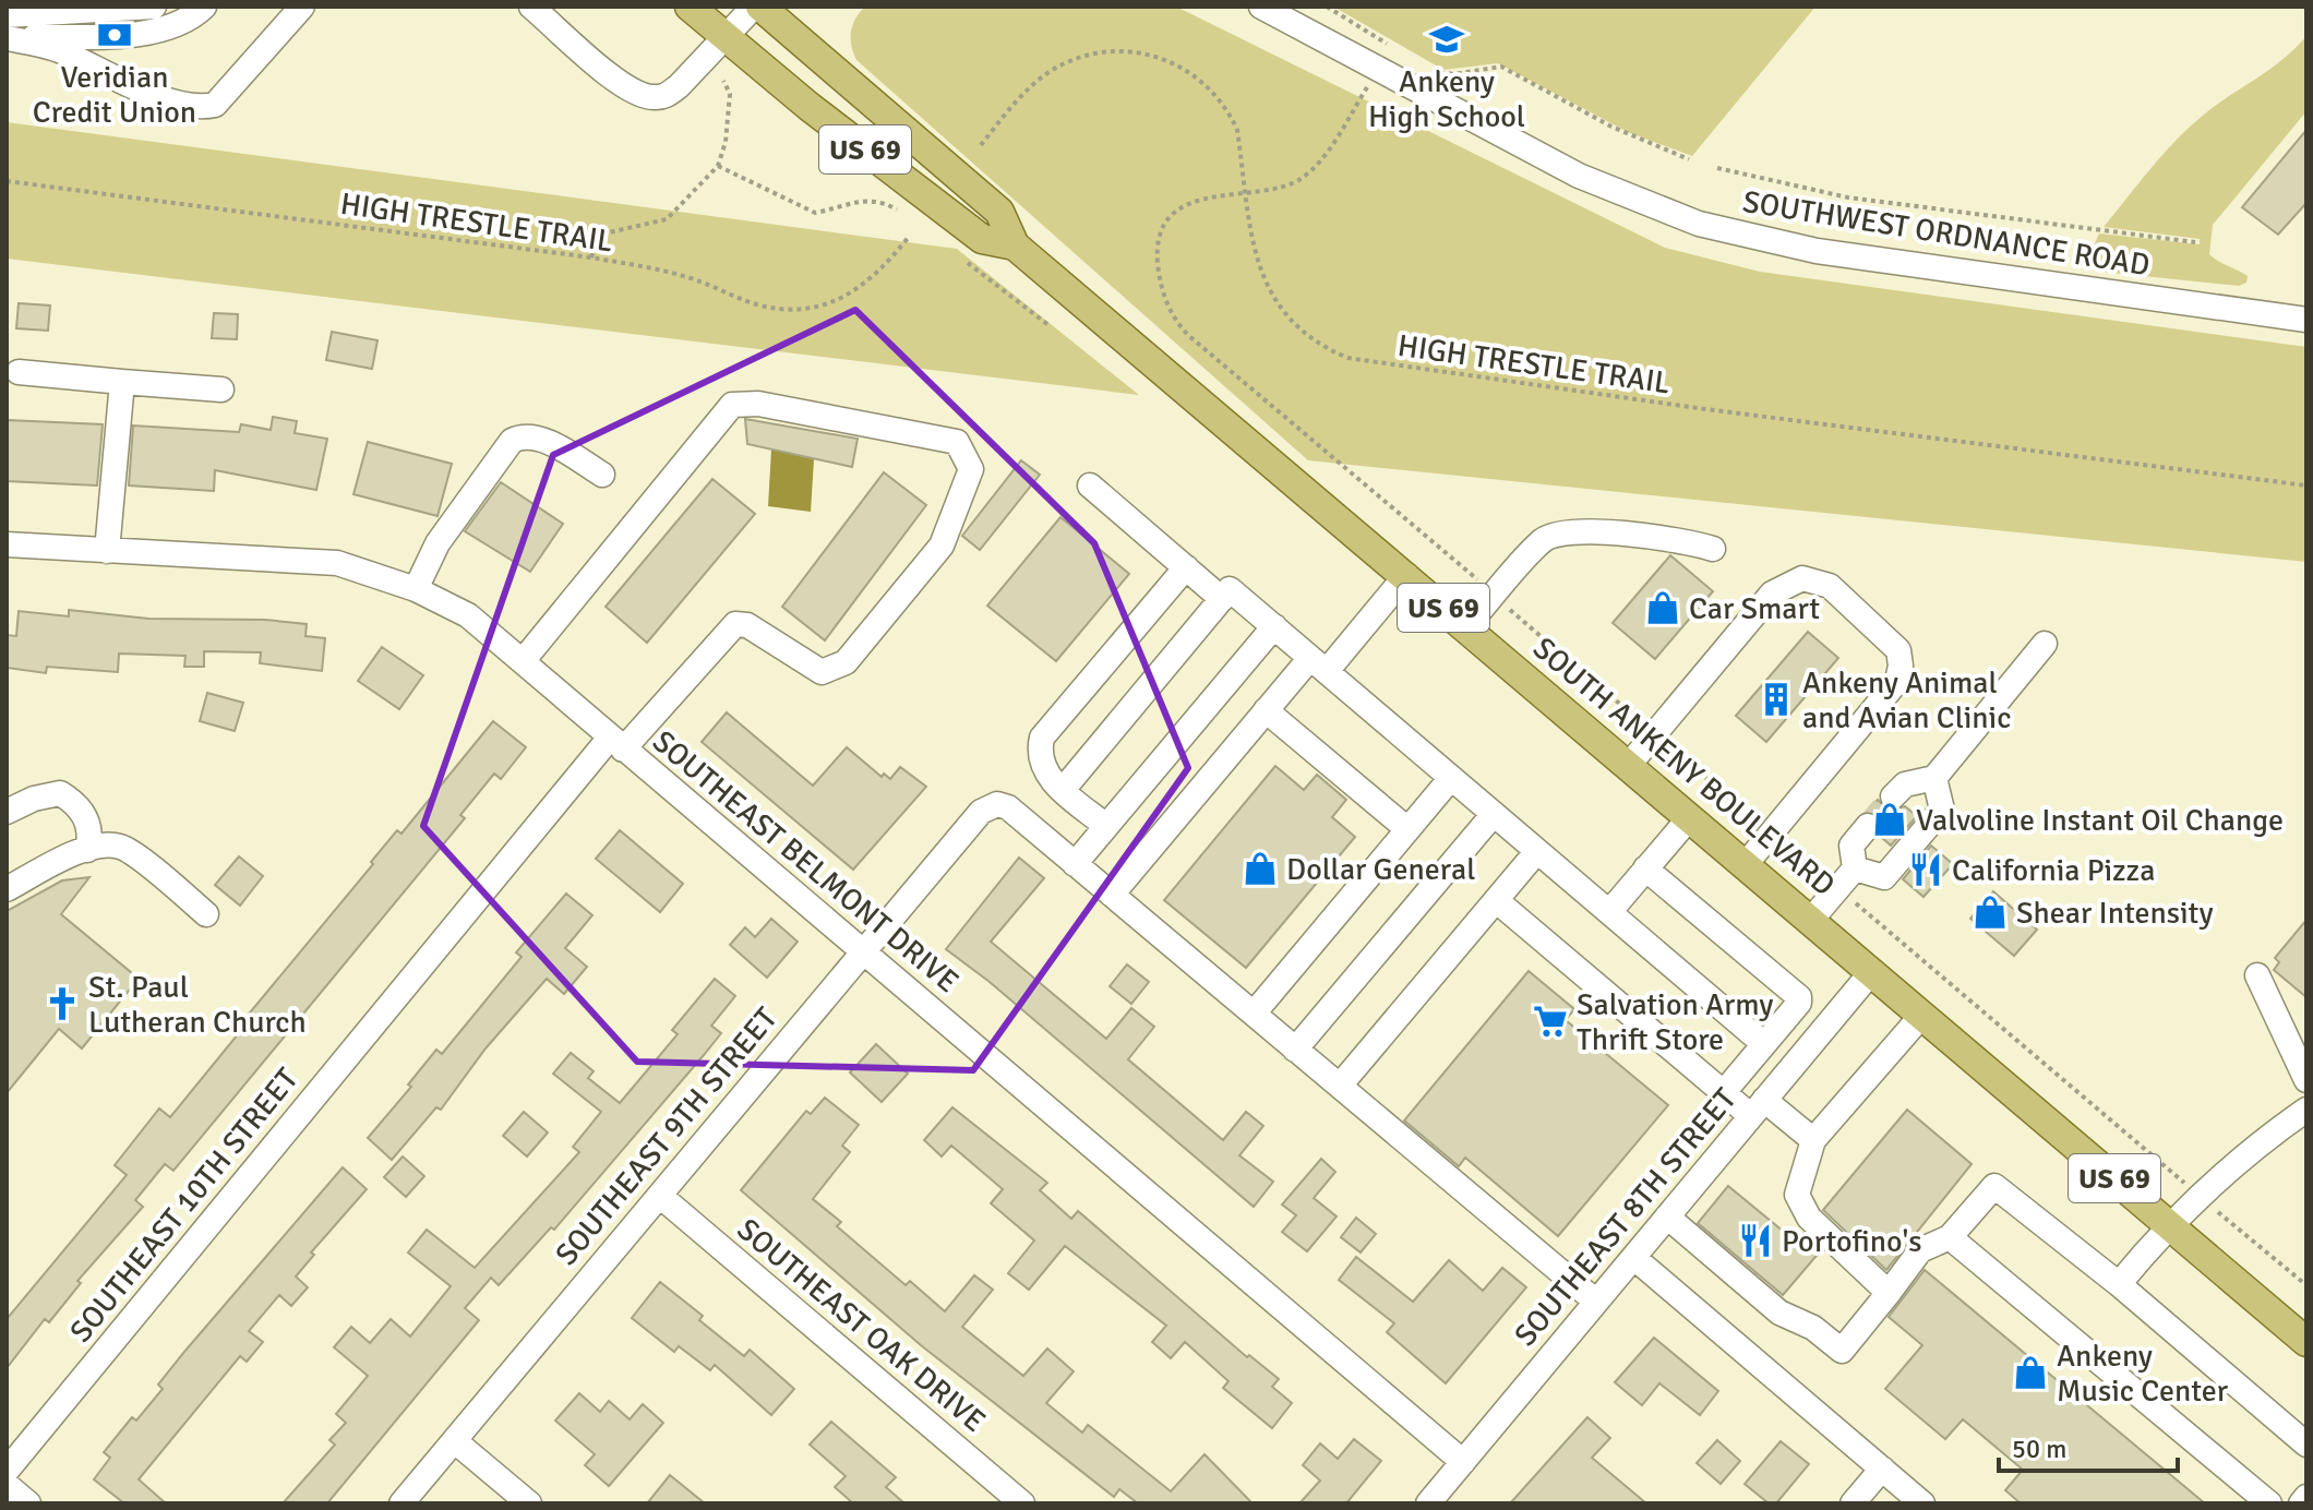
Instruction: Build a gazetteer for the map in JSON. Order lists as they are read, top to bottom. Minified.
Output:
{"streets":{"main road":["US 69","SOUTH ANKENY BOULEVARD"],"street":["SOUTHWEST ORDNANCE ROAD","SOUTHEAST BELMONT DRIVE","SOUTHEAST 9TH STREET","SOUTHEAST 10TH STREET","SOUTHEAST 8TH STREET","SOUTHEAST OAK DRIVE"],"path":["HIGH TRESTLE TRAIL"]},"crossings":[["SOUTH ANKENY BOULEVARD","SOUTHEAST 8TH STREET"],["SOUTHEAST BELMONT DRIVE","SOUTHEAST 9TH STREET"],["SOUTHEAST BELMONT DRIVE","SOUTHEAST 10TH STREET"],["SOUTHEAST BELMONT DRIVE","SOUTHEAST 8TH STREET"],["SOUTHEAST 9TH STREET","SOUTHEAST OAK DRIVE"]],"places":{"bank":["Veridian Credit Union"],"school or university":["Ankeny High School"],"shop":["Car Smart","Valvoline Instant Oil Change","Dollar General","Shear Intensity","Ankeny Music Center"],"building":["Ankeny Animal and Avian Clinic"],"restaurant":["California Pizza","Portofino's"],"church":["St. Paul Lutheran Church"],"supermarket":["Salvation Army Thrift Store"]},"scale_bar":"50 m"}
